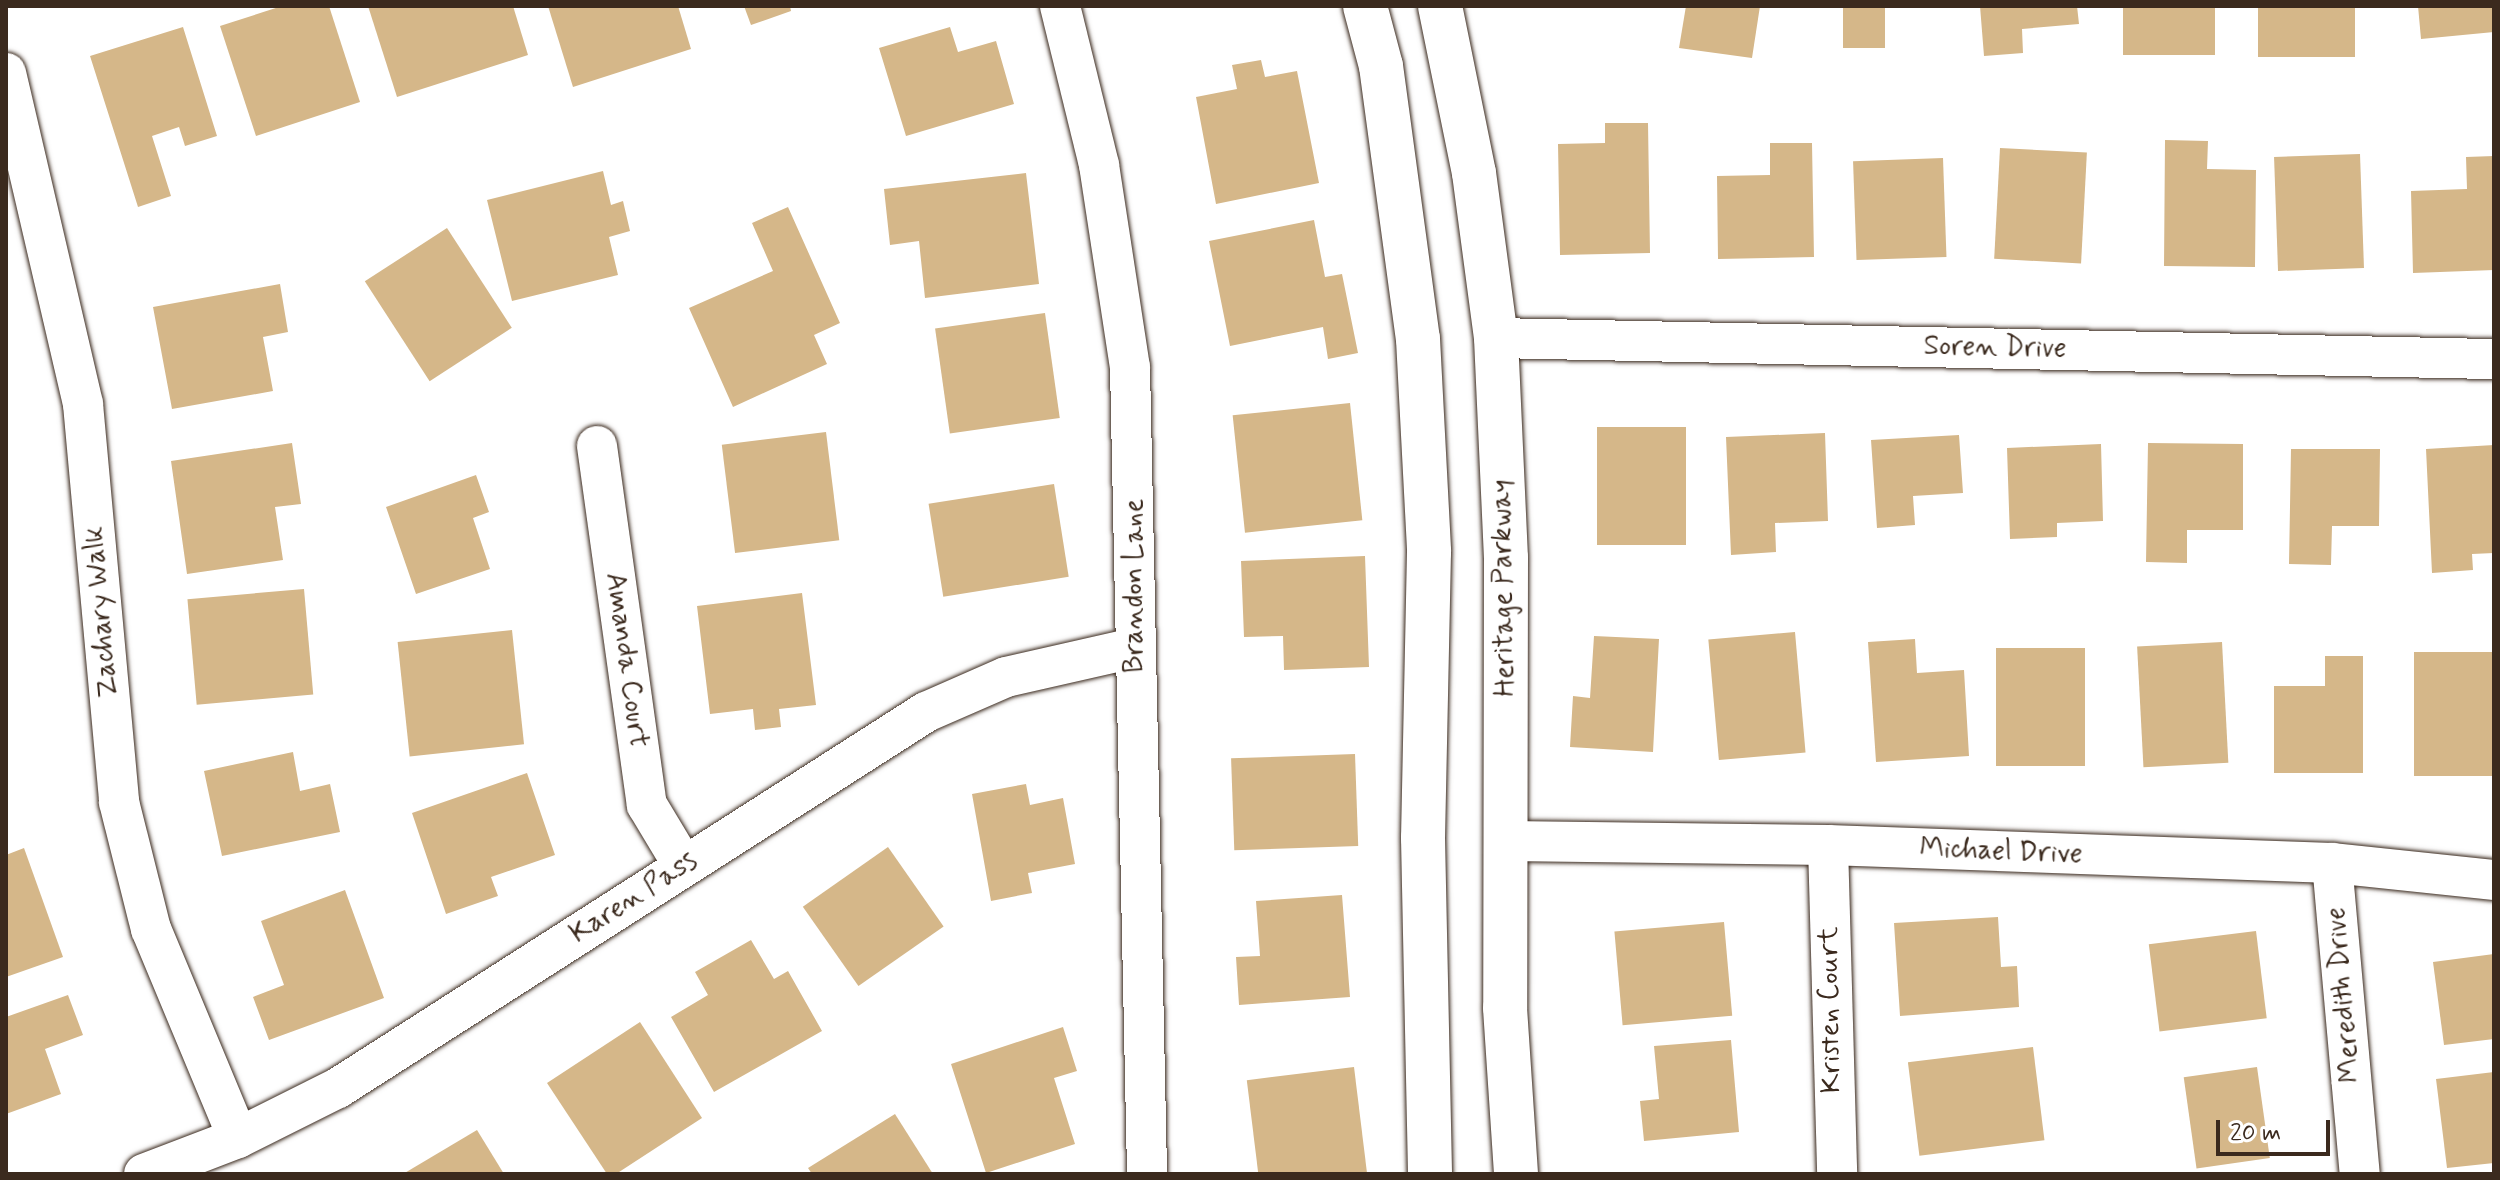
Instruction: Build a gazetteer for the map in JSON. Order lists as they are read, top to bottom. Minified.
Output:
{"streets":{"main road":["Heritage Parkway"],"street":["Soren Drive","Brandon Lane","Zachary Walk","Amanda Court","Michael Drive","Karen Pass","Meredith Drive","Kristen Court"]},"crossings":[["Soren Drive","Heritage Parkway"],["Brandon Lane","Karen Pass"],["Heritage Parkway","Michael Drive"],["Zachary Walk","Karen Pass"],["Amanda Court","Karen Pass"],["Michael Drive","Meredith Drive"],["Michael Drive","Kristen Court"]],"scale_bar":"20 m"}
